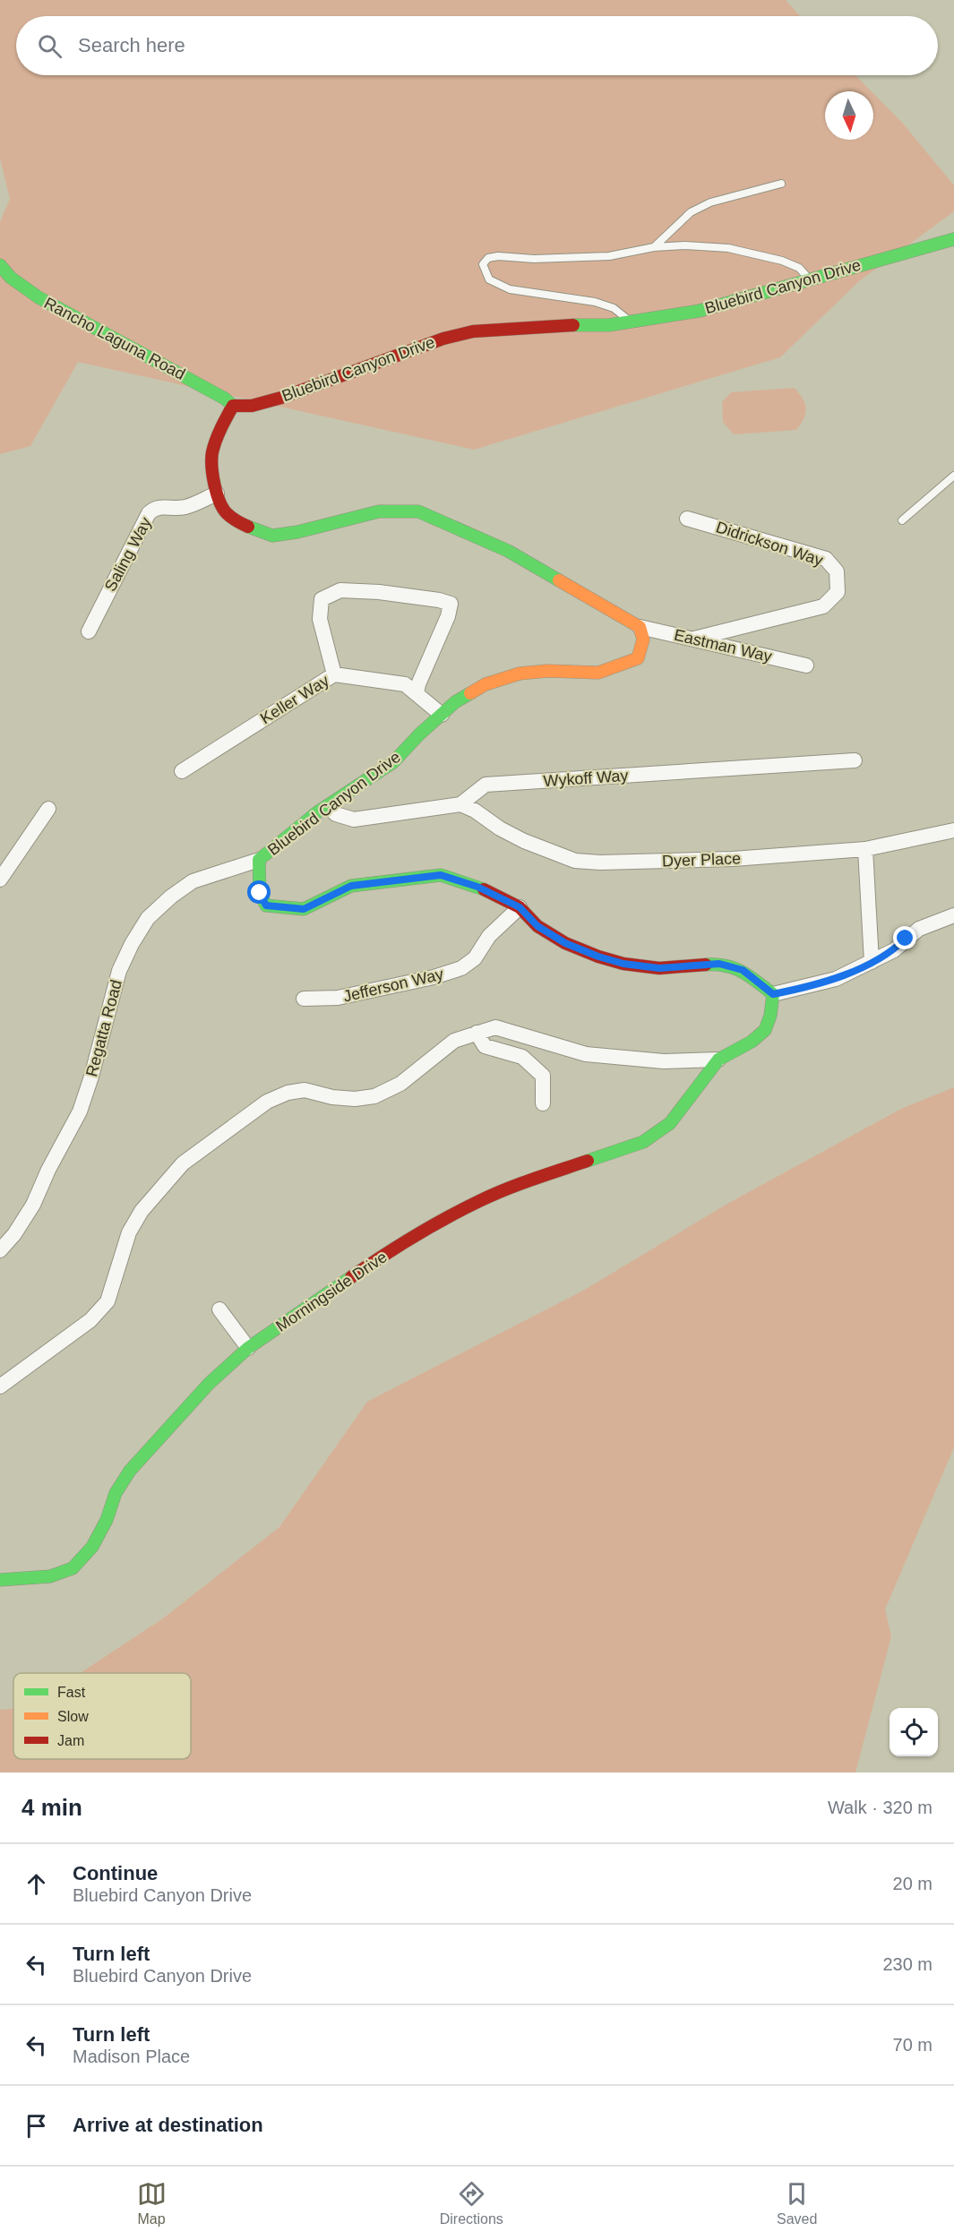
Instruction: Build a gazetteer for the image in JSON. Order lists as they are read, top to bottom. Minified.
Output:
{"streets":{"street":["Bluebird Canyon Drive","Rancho Laguna Road","Didrickson Way","Saling Way","Eastman Way","Keller Way","Wykoff Way","Dyer Place","Jefferson Way","Regatta Road","Morningside Drive"]},"crossings":[["Bluebird Canyon Drive","Rancho Laguna Road"],["Bluebird Canyon Drive","Eastman Way"],["Bluebird Canyon Drive","Keller Way"],["Bluebird Canyon Drive","Wykoff Way"],["Bluebird Canyon Drive","Jefferson Way"],["Bluebird Canyon Drive","Regatta Road"],["Didrickson Way","Eastman Way"],["Wykoff Way","Dyer Place"]],"legend":["Fast","Slow","Jam"],"north":"bottom","page":{"search":"Search here","heading":["4 min","Walk · 320 m"],"list":[["Continue","Bluebird Canyon Drive","20 m"],["Turn left","Bluebird Canyon Drive","230 m"],["Turn left","Madison Place","70 m"],"Arrive at destination"],"nav":["Map","Directions","Saved"]}}
